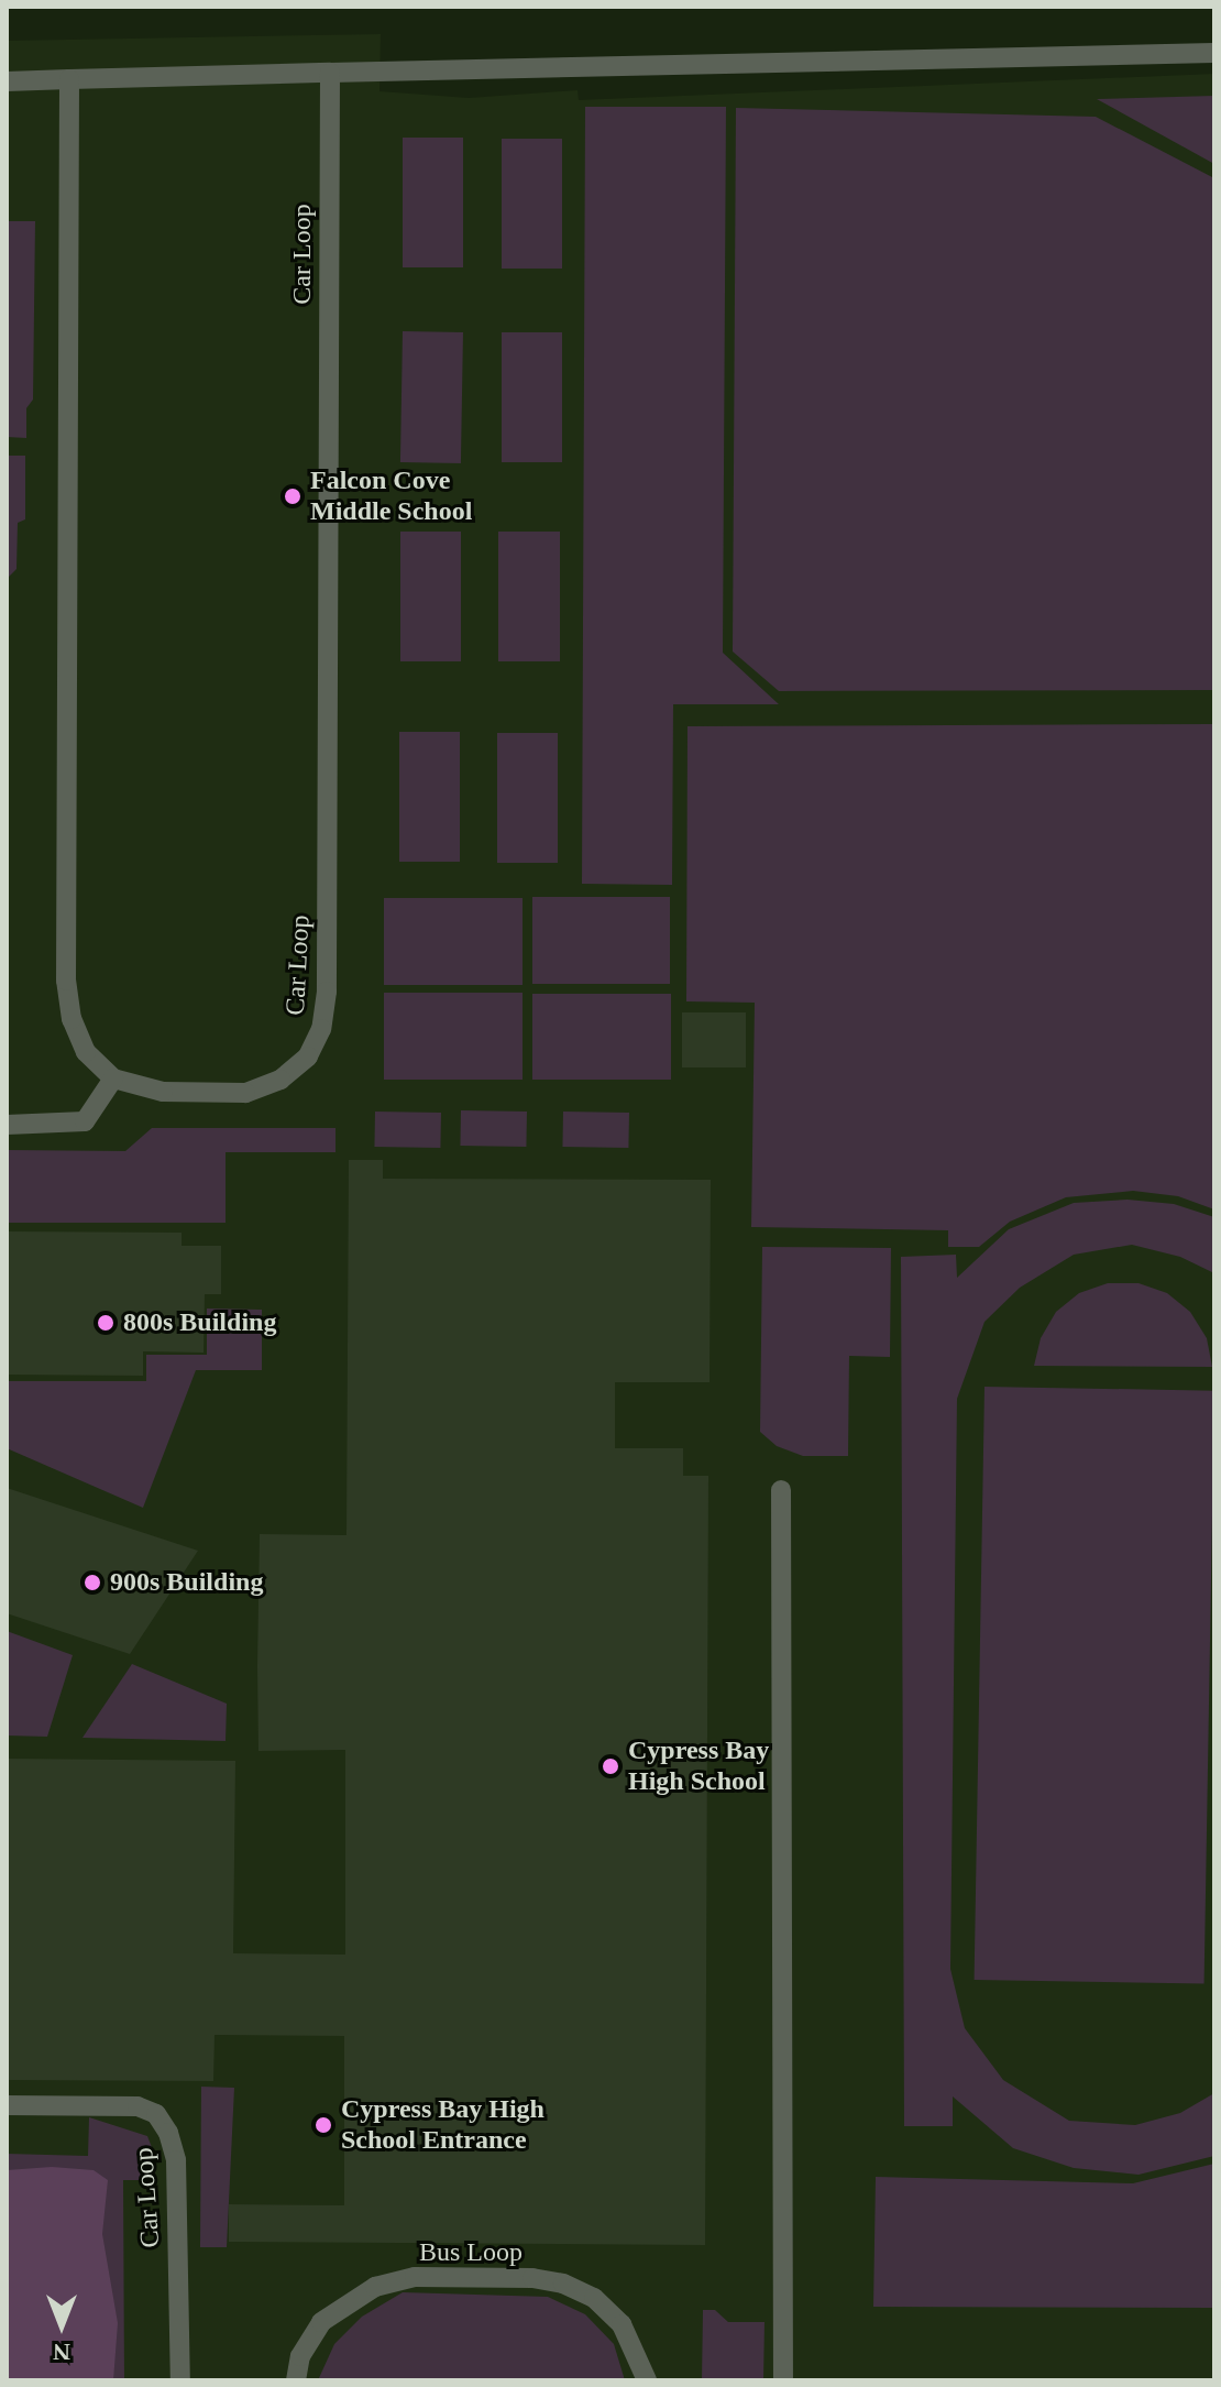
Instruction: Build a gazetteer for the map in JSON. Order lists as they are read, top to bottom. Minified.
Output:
{"streets":{"lane":["Car Loop","Bus Loop"]},"places":["Falcon Cove Middle School","800s Building","900s Building","Cypress Bay High School","Cypress Bay High School Entrance"],"north":"bottom"}
